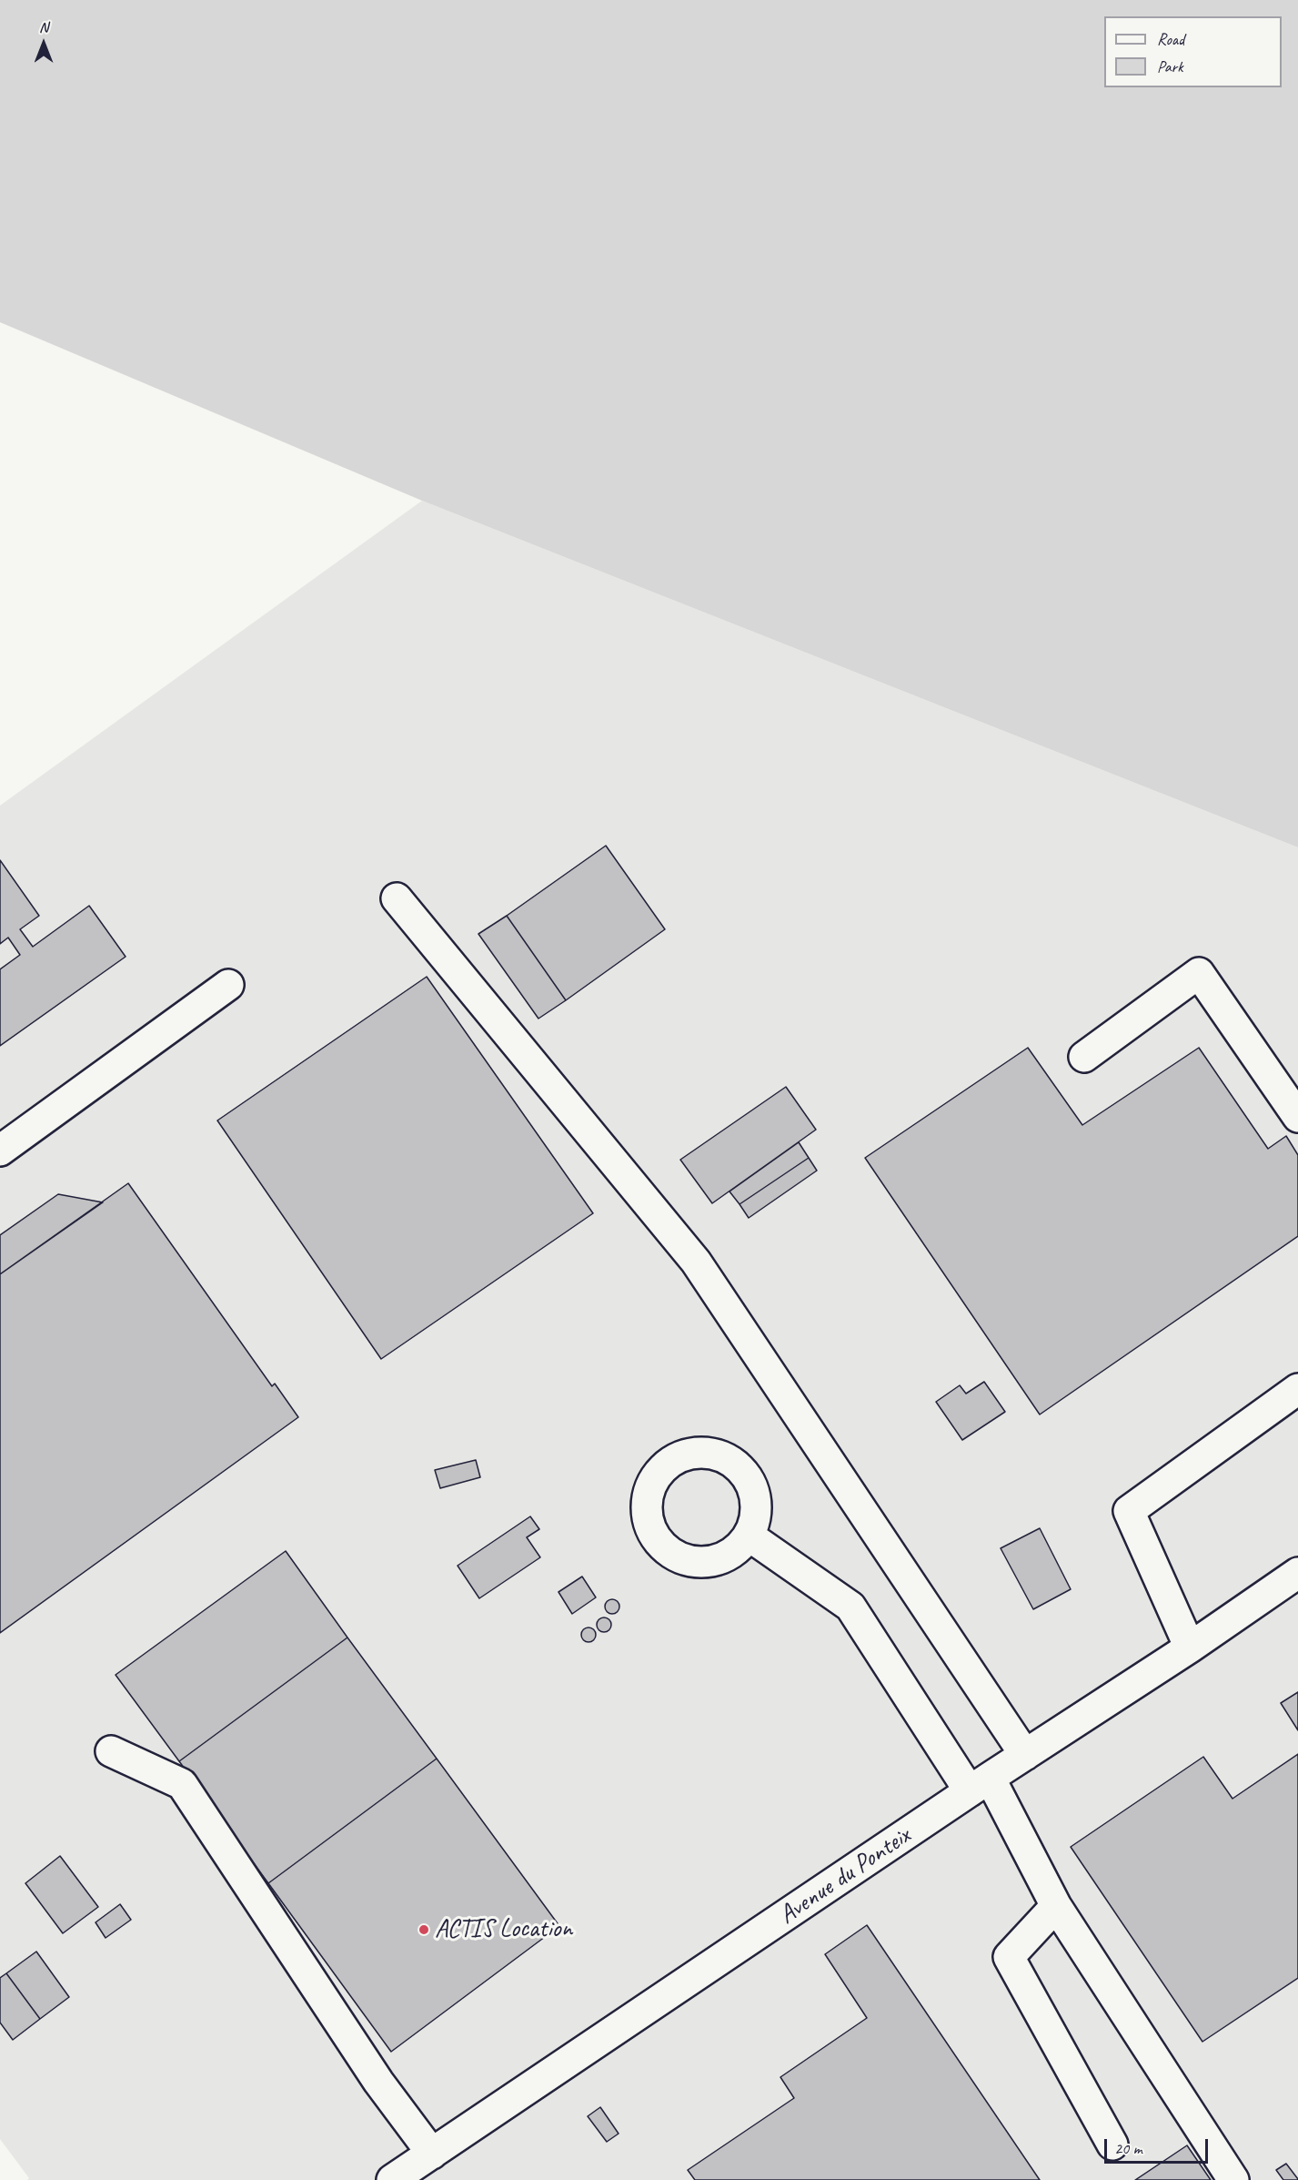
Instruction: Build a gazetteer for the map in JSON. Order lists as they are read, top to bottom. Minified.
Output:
{"streets":{"street":["Avenue du Ponteix"]},"places":["ACTIS Location"],"legend":["Road","Park"],"scale_bar":"20 m","north":"top"}
